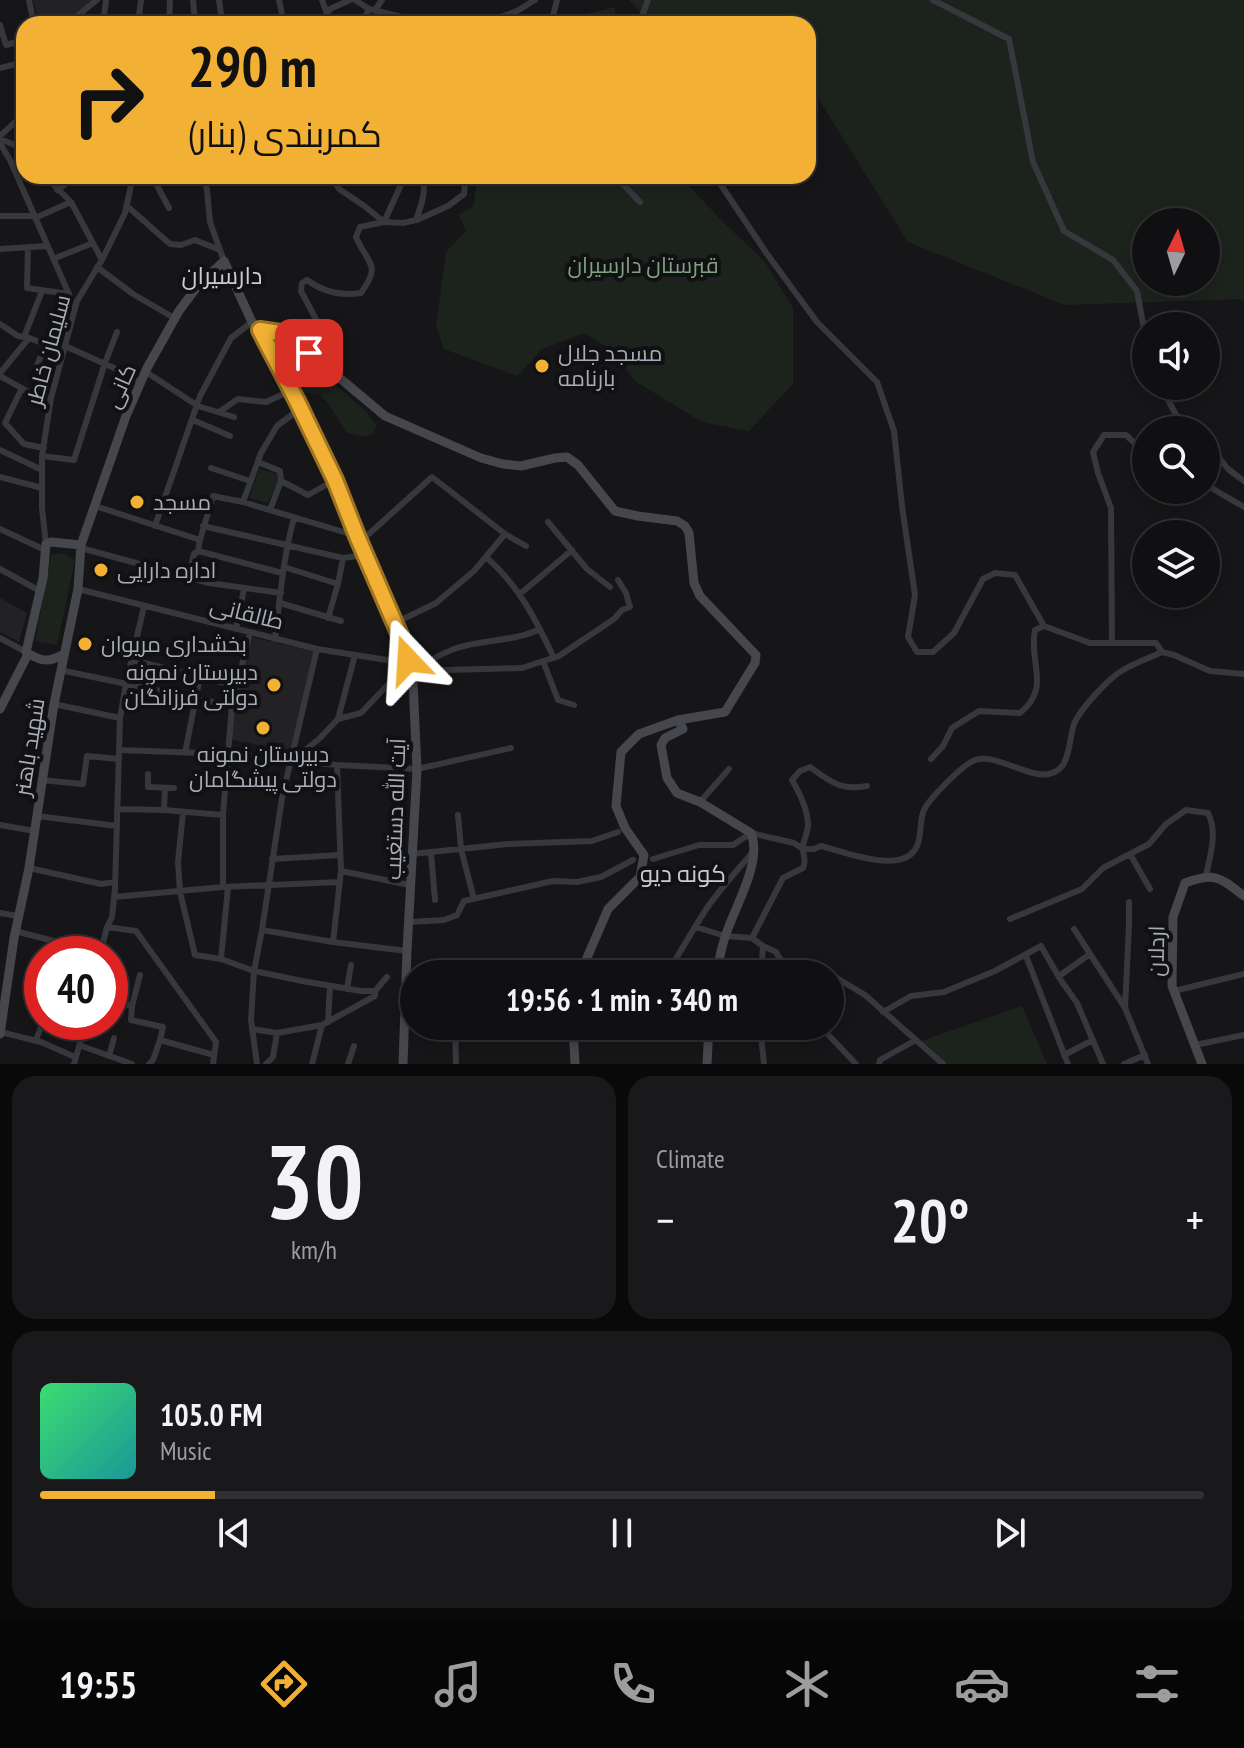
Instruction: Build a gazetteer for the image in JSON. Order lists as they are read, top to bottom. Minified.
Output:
{"streets":{"street":["سلیمان خاطر","کانی","طالقانی","شهید باهنر","آیت الله دستغیب","اردلان"]},"crossings":[["کانی","شهید باهنر"],["کانی","آیت الله دستغیب"],["طالقانی","شهید باهنر"],["طالقانی","آیت الله دستغیب"]],"districts":["دارسیران","کونه دیو"],"parks":["قبرستان دارسیران"],"places":["مسجد جلال بارنامه","مسجد","اداره دارایی","بخشداری مریوان","دبیرستان نمونه دولتی فرزانگان","دبیرستان نمونه دولتی پیشگامان"],"north":"top","page":{"turn":["290 m","کمربندی (بنار)"],"limit":"40","trip":"19:56 · 1 min · 340 m","tile":[["30","km/h"],"Climate"],"heat":["−","20°","+"],"song":["105.0 FM","Music"],"tabs":"19:55"}}
